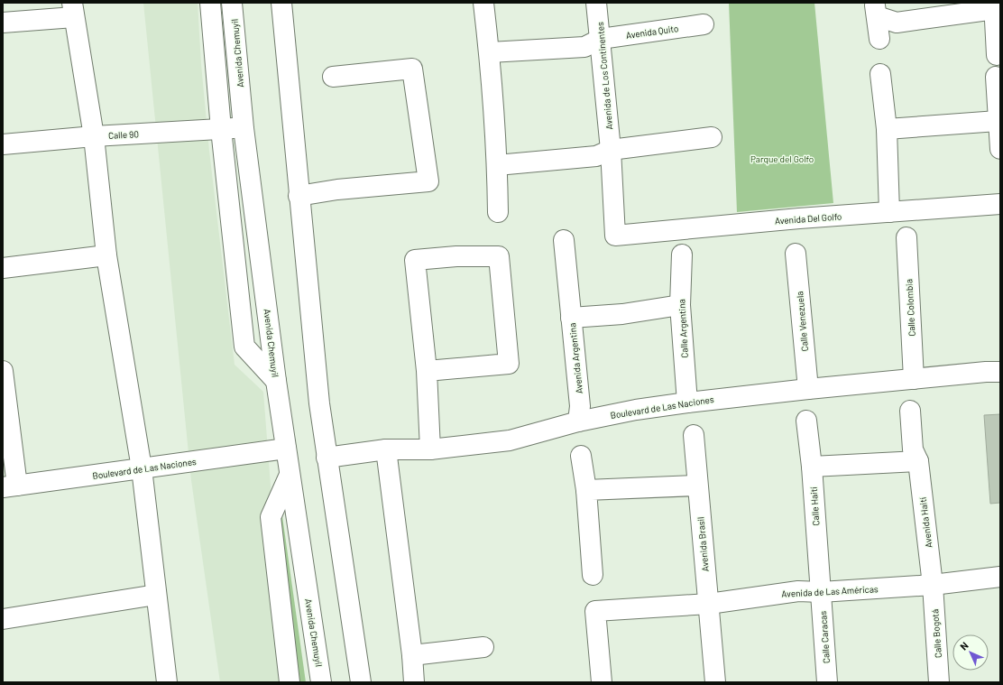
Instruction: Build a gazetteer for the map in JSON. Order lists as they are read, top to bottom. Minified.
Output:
{"streets":{"street":["Avenida Quito","Avenida Chemuyil","Avenida de Los Continentes","Calle 90","Avenida Del Golfo","Calle Colombia","Calle Venezuela","Calle Argentina","Avenida Argentina","Boulevard de Las Naciones","Calle Haití","Avenida Haití","Avenida Brasil","Avenida de Las Américas","Calle Bogotá","Calle Caracas"]},"crossings":[["Avenida Quito","Avenida de Los Continentes"],["Avenida Chemuyil","Calle 90"],["Avenida Chemuyil","Boulevard de Las Naciones"],["Avenida de Los Continentes","Avenida Del Golfo"],["Calle Colombia","Boulevard de Las Naciones"],["Calle Venezuela","Boulevard de Las Naciones"],["Calle Argentina","Avenida Argentina"],["Calle Argentina","Boulevard de Las Naciones"],["Avenida Argentina","Boulevard de Las Naciones"],["Calle Haití","Avenida de Las Américas"],["Calle Haití","Calle Caracas"],["Avenida Haití","Avenida de Las Américas"],["Avenida Haití","Calle Bogotá"],["Avenida Brasil","Avenida de Las Américas"],["Avenida de Las Américas","Calle Bogotá"],["Avenida de Las Américas","Calle Caracas"]],"parks":["Parque del Golfo"],"north":"top left"}
